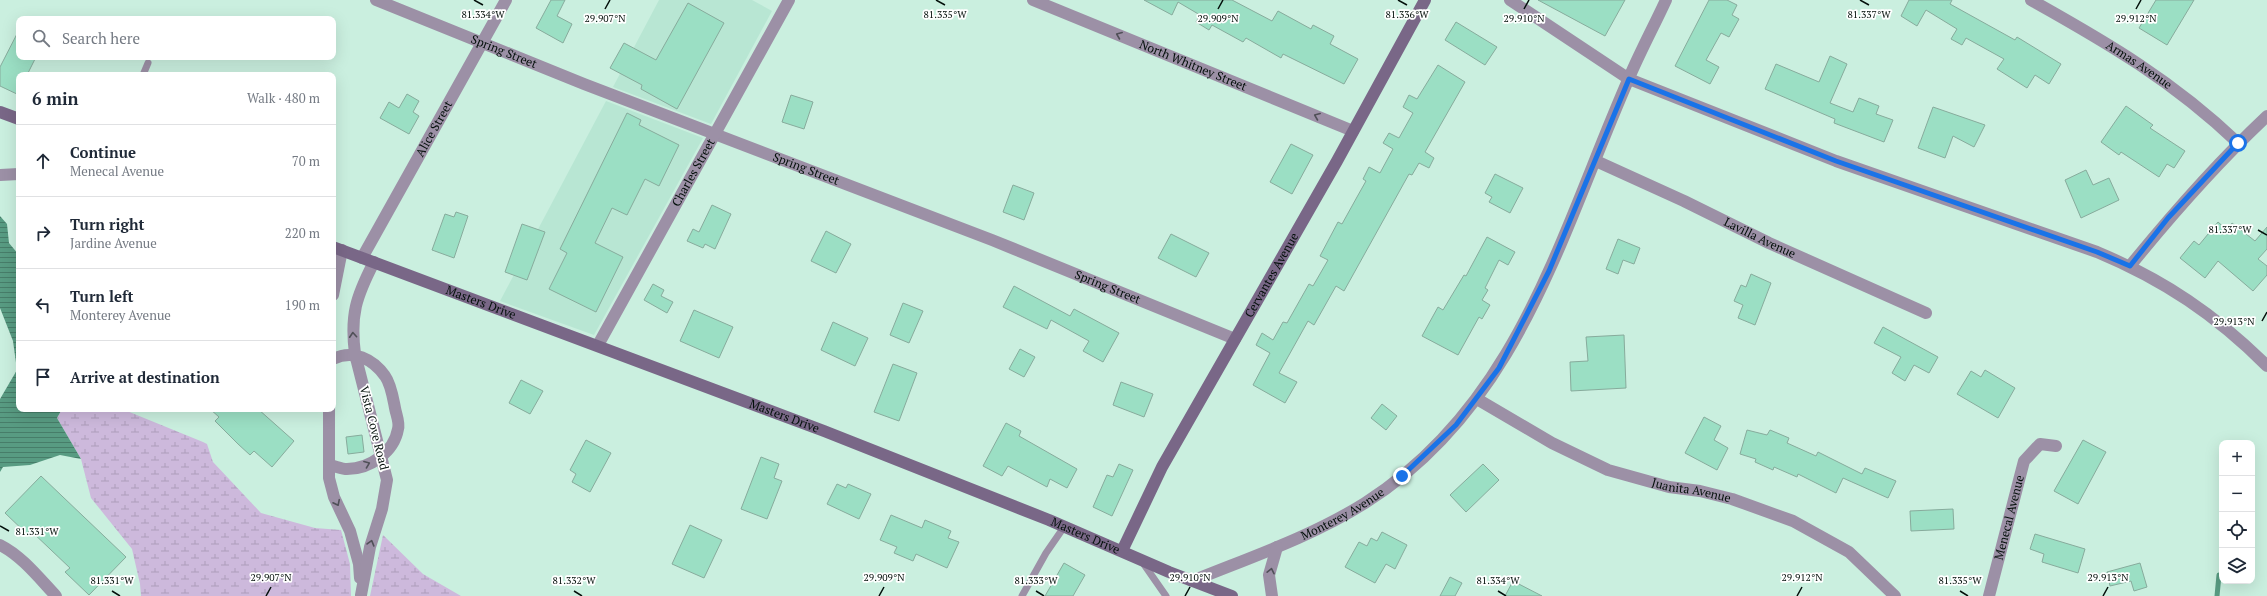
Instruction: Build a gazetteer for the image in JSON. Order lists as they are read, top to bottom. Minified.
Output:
{"streets":{"street":["Spring Street","North Whitney Street","Armas Avenue","Alice Street","Charles Street","Lavilla Avenue","Cervantes Avenue","Masters Drive","Vista Cove Road","Juanita Avenue","Monterey Avenue","Menecal Avenue"]},"crossings":[["Spring Street","Alice Street"],["Spring Street","Charles Street"],["Spring Street","Cervantes Avenue"],["North Whitney Street","Cervantes Avenue"],["Alice Street","Masters Drive"],["Alice Street","Vista Cove Road"],["Charles Street","Masters Drive"],["Lavilla Avenue","Monterey Avenue"],["Cervantes Avenue","Masters Drive"],["Masters Drive","Vista Cove Road"],["Masters Drive","Monterey Avenue"],["Juanita Avenue","Monterey Avenue"]],"one_way":["North Whitney Street"],"page":{"search":"Search here","heading":["6 min","Walk · 480 m"],"list":[["Continue","Menecal Avenue","70 m"],["Turn right","Jardine Avenue","220 m"],["Turn left","Monterey Avenue","190 m"],"Arrive at destination"],"map_buttons":["+","−"]},"coordinates":["81.334°W","81.335°W","81.337°W","81.336°W","29.912°N","29.907°N","29.909°N","29.910°N","29.913°N","81.331°W","81.332°W","81.333°W"]}
